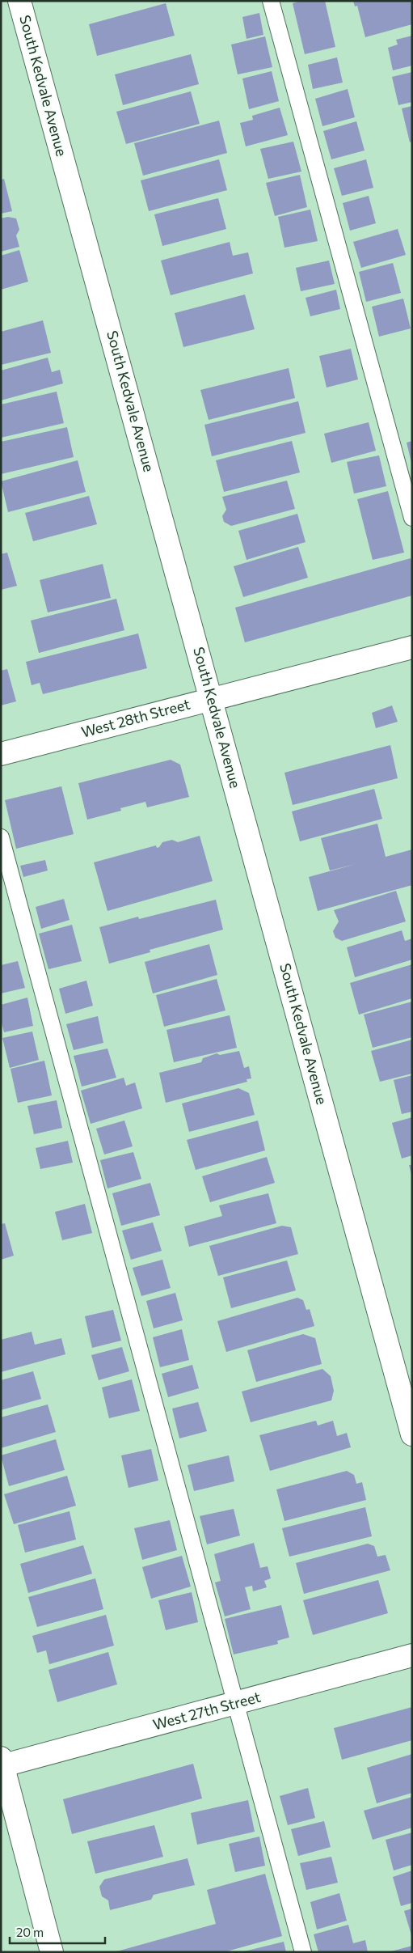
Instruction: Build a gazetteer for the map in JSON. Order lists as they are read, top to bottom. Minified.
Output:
{"streets":{"street":["South Kedvale Avenue","West 28th Street","West 27th Street"]},"crossings":[["South Kedvale Avenue","West 28th Street"]],"scale_bar":"20 m"}
